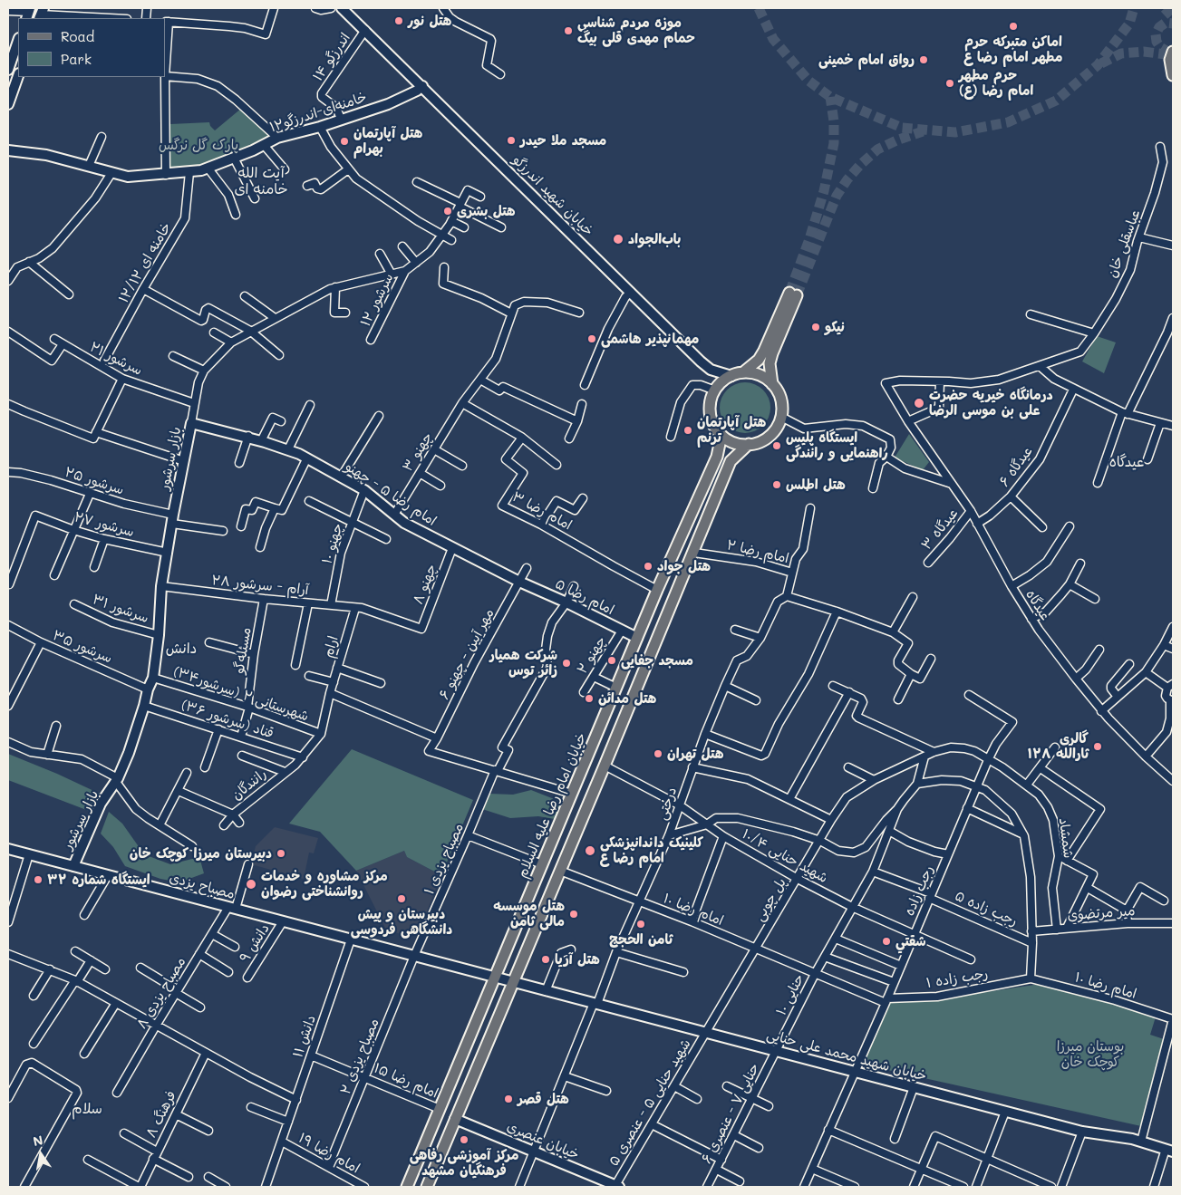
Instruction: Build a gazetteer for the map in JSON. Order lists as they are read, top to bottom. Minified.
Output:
{"streets":{"main road":["خامنه‌ای-اندرزگو۱۲","خیابان شهید اندرزگو","بازار سرشور","امام رضا ۵ - چهنو","امام رضا ۵","خیابان امام رضا علیه السلام","مصباح یزدی","خیابان شهید محمد علی حنایی","خیابان عنصری"],"street":["اندرزگو ۱۴","عباسقلی خان","خامنه ای ۱۲/۱۲","سرشور ۱۲","سرشور ۲۱","چهنو ۳","عیدگاه ۶","سرشور ۲۵","امام رضا ۳","سرشور ۲۷","عیدگاه ۳","چهنو ۱۰","امام رضا ۲","چهنو ۸","آرام - سرشور ۲۸","عیدگاه","سرشور ۳۱","سرشور ۳۵","ارام","مسئله‌گو","مهر آیین - چهنو ۶","چهنو ۲","شهرستانی ۲ (سرشور۳۴)","قناد (سرشور ۳۶)","رانندگان","درختی","شمشاد","شهید حنایی ۱۰/۴","مصباح یزدی ۱","رجب زاده","پل چوبی","رجب زاده ۵","امام رضا ۱۰","میر مرتضوی","دانش ۹","رجب زاده ۱","مصباح یزدی ۸","حنایی ۱۰","دانش ۱۱","مصباح یزدی ۲","امام رضا ۱۵","شهید حنایی ۵ - عنصری ۵","حنایی ۷ - عنصری ۶","فرهنگ ۸","امام رضا ۱۹"]},"crossings":[["اندرزگو ۱۴","خامنه‌ای-اندرزگو۱۲"],["اندرزگو ۱۴","خیابان شهید اندرزگو"],["خامنه‌ای-اندرزگو۱۲","خیابان شهید اندرزگو"],["خامنه‌ای-اندرزگو۱۲","خامنه ای ۱۲/۱۲"],["خیابان شهید اندرزگو","خیابان امام رضا علیه السلام"],["عباسقلی خان","عیدگاه"],["سرشور ۱۲","بازار سرشور"],["سرشور ۲۱","بازار سرشور"],["چهنو ۳","امام رضا ۵ - چهنو"],["بازار سرشور","سرشور ۲۵"],["بازار سرشور","امام رضا ۵ - چهنو"],["بازار سرشور","سرشور ۲۷"],["بازار سرشور","آرام - سرشور ۲۸"],["بازار سرشور","سرشور ۳۱"],["بازار سرشور","سرشور ۳۵"],["بازار سرشور","شهرستانی ۲ (سرشور۳۴)"],["بازار سرشور","قناد (سرشور ۳۶)"],["بازار سرشور","مصباح یزدی"],["عیدگاه ۶","عیدگاه"],["امام رضا ۵ - چهنو","چهنو ۱۰"],["امام رضا ۵ - چهنو","چهنو ۸"],["امام رضا ۵ - چهنو","امام رضا ۵"],["امام رضا ۵ - چهنو","مهر آیین - چهنو ۶"],["امام رضا ۳","خیابان امام رضا علیه السلام"],["عیدگاه ۳","عیدگاه"],["چهنو ۱۰","آرام - سرشور ۲۸"],["امام رضا ۲","درختی"],["چهنو ۸","آرام - سرشور ۲۸"],["آرام - سرشور ۲۸","ارام"],["آرام - سرشور ۲۸","مسئله‌گو"],["امام رضا ۵","مهر آیین - چهنو ۶"],["امام رضا ۵","چهنو ۲"],["امام رضا ۵","خیابان امام رضا علیه السلام"],["امام رضا ۵","مصباح یزدی ۱"],["ارام","رانندگان"],["مسئله‌گو","شهرستانی ۲ (سرشور۳۴)"],["مسئله‌گو","قناد (سرشور ۳۶)"],["مهر آیین - چهنو ۶","مصباح یزدی ۱"],["شهرستانی ۲ (سرشور۳۴)","رانندگان"],["قناد (سرشور ۳۶)","رانندگان"],["درختی","شهید حنایی ۱۰/۴"],["درختی","امام رضا ۱۰"],["درختی","خیابان شهید محمد علی حنایی"],["درختی","خیابان عنصری"],["خیابان امام رضا علیه السلام","مصباح یزدی"],["خیابان امام رضا علیه السلام","امام رضا ۱۵"],["شمشاد","رجب زاده"],["شمشاد","میر مرتضوی"],["شهید حنایی ۱۰/۴","رجب زاده"],["شهید حنایی ۱۰/۴","پل چوبی"],["شهید حنایی ۱۰/۴","حنایی ۱۰"],["مصباح یزدی ۱","مصباح یزدی"],["مصباح یزدی ۱","مصباح یزدی ۲"],["مصباح یزدی","دانش ۹"],["مصباح یزدی","مصباح یزدی ۸"],["مصباح یزدی","دانش ۱۱"],["مصباح یزدی","خیابان شهید محمد علی حنایی"],["مصباح یزدی","مصباح یزدی ۲"],["رجب زاده","رجب زاده ۵"],["رجب زاده","امام رضا ۱۰"],["رجب زاده","رجب زاده ۱"],["رجب زاده","خیابان شهید محمد علی حنایی"],["پل چوبی","امام رضا ۱۰"],["پل چوبی","خیابان شهید محمد علی حنایی"],["پل چوبی","شهید حنایی ۵ - عنصری ۵"],["رجب زاده ۵","حنایی ۱۰"],["امام رضا ۱۰","رجب زاده ۱"],["امام رضا ۱۰","حنایی ۱۰"],["حنایی ۱۰","خیابان شهید محمد علی حنایی"],["حنایی ۱۰","حنایی ۷ - عنصری ۶"],["دانش ۱۱","امام رضا ۱۵"],["دانش ۱۱","امام رضا ۱۹"],["خیابان شهید محمد علی حنایی","شهید حنایی ۵ - عنصری ۵"],["خیابان شهید محمد علی حنایی","حنایی ۷ - عنصری ۶"],["مصباح یزدی ۲","امام رضا ۱۵"],["مصباح یزدی ۲","امام رضا ۱۹"],["شهید حنایی ۵ - عنصری ۵","خیابان عنصری"]],"districts":["آیت الله خامنه ای","عیدگاه","دانش","سلام"],"parks":["پارک گل نرگس","بوستان میرزا کوچک خان"],"places":["هتل نور","اماکن متبرکه حرم مطهر امام رضا ع","موزه مردم شناسی حمام مهدی قلی بیگ","رواق امام خمینی","حرم مطهر امام رضا (ع)","مسجد ملا حیدر","هتل آپارتمان بهرام","هتل بشری","باب‌الجواد","نیکو","مهمانپذیر هاشمی","درمانگاه خیریه حضرت علی بن موسی الرضا","هتل آپارتمان ترنم","ایستگاه پلیس راهنمایی و رانندگی","هتل اطلس","هتل جواد","مسجد جفایی","شرکت همیار زائر توس","هتل مدائن","گالری ثارالله ۱۲۸","هتل تهران","کلینیک داندانپزشکى امام رضا ع","دبیرستان میرزا کوچک خان","ایستگاه شماره ۳۲","مرکز مشاوره و خدمات روانشناختی رضوان","دبیرستان و پیش دانشگاهی فردوسی","هتل موسسه مالی ثامن","ثامن الحجج","شقتي","هتل آریا","هتل قصر","مرکز آموزشی رفاهی فرهنگیان مشهد"],"legend":["Road","Park"],"north":"top"}
